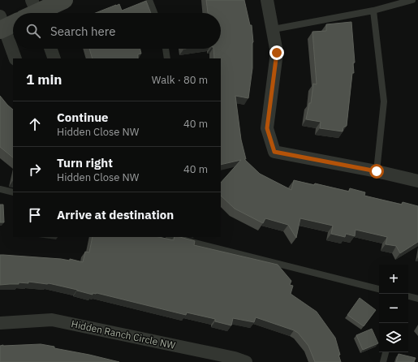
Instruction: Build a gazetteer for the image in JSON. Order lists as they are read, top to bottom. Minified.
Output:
{"streets":{"street":["Hidden Ranch Circle NW"]},"page":{"search":"Search here","heading":["1 min","Walk · 80 m"],"list":[["Continue","Hidden Close NW","40 m"],["Turn right","Hidden Close NW","40 m"],"Arrive at destination"],"map_buttons":["+","−"]}}
